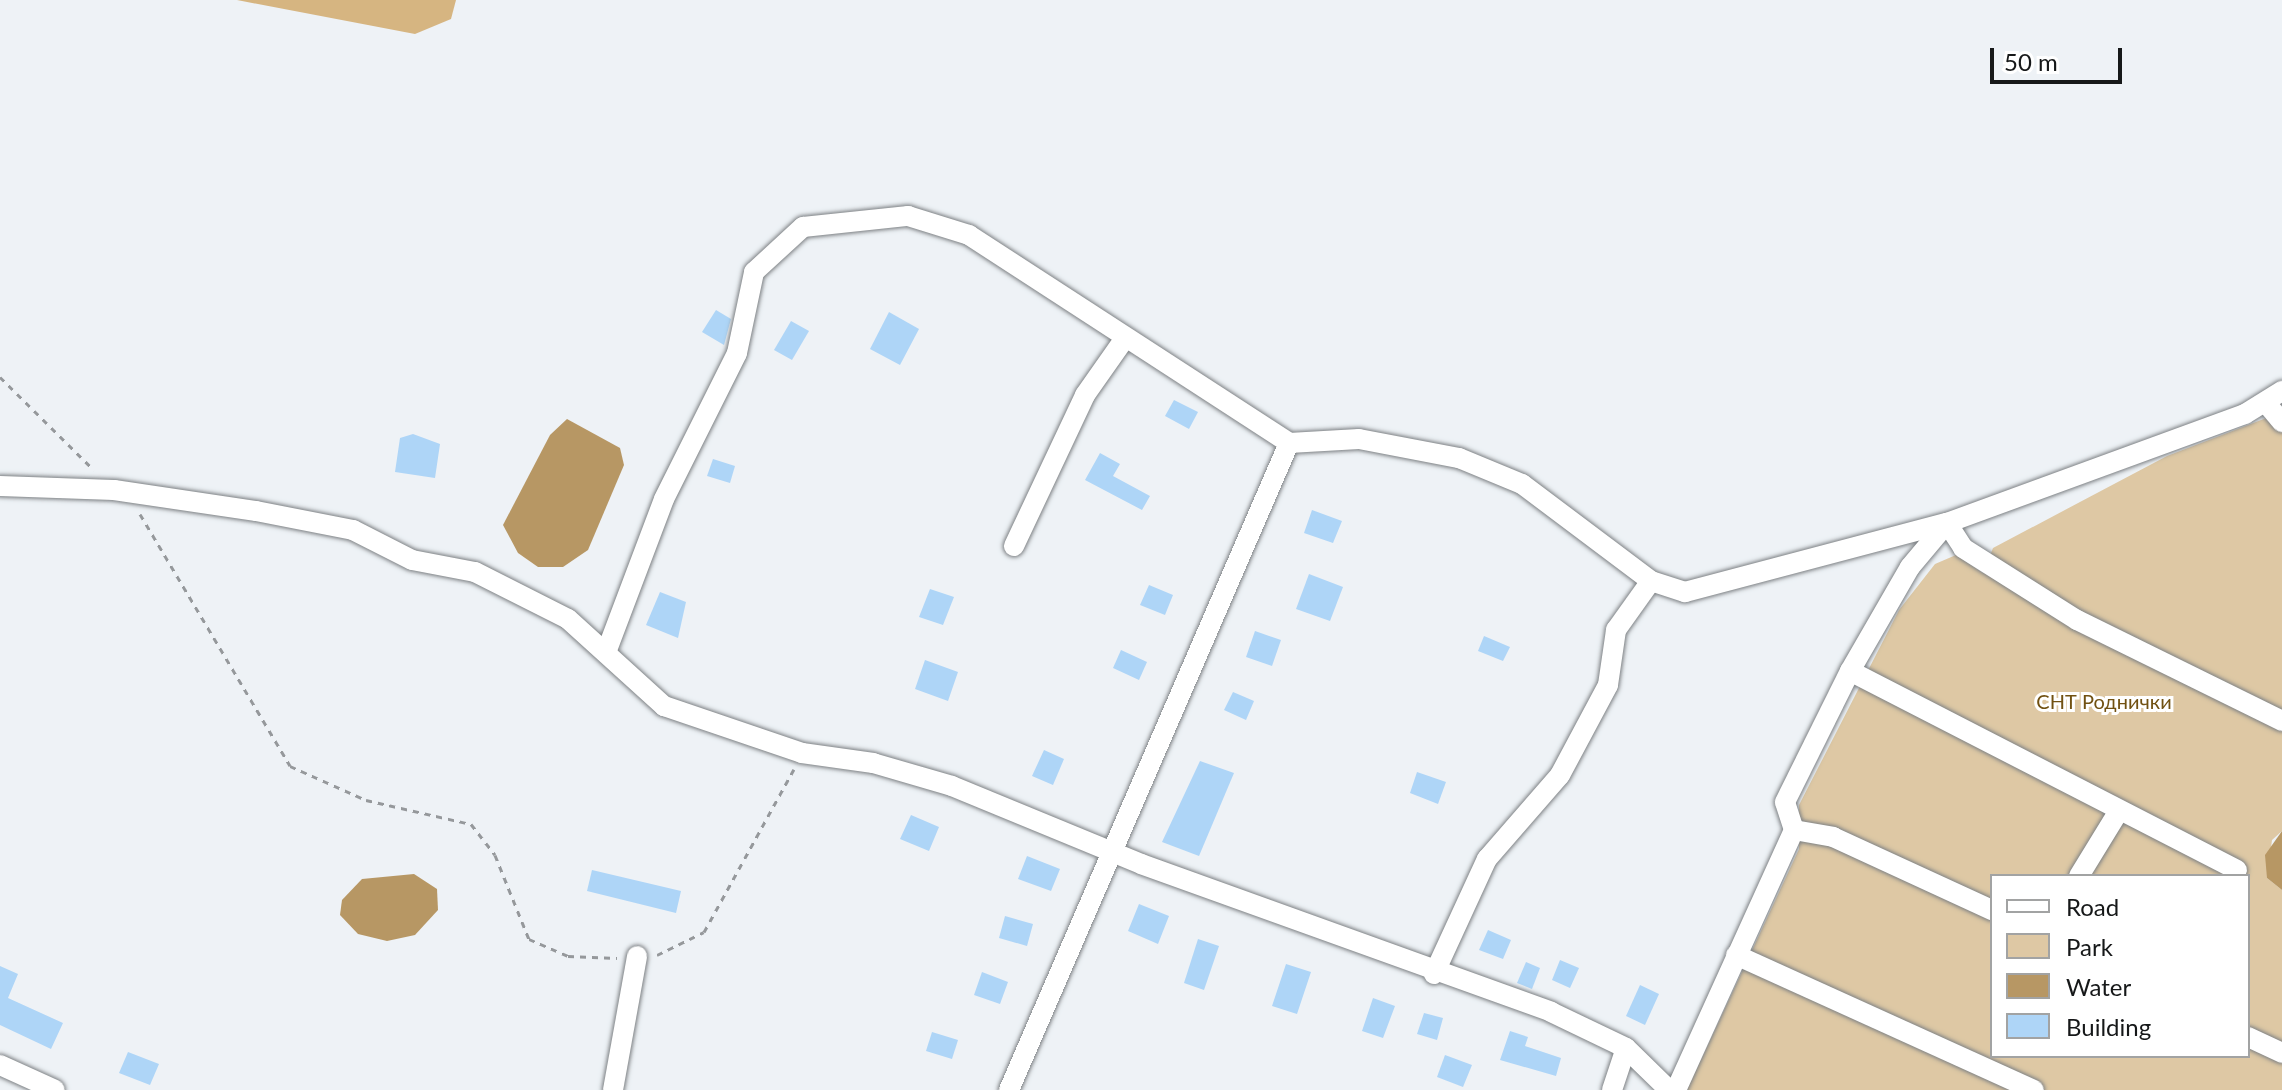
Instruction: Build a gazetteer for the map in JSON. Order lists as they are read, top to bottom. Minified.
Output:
{"parks":["СНТ Роднички"],"legend":["Road","Park","Water","Building"],"scale_bar":"50 m"}
